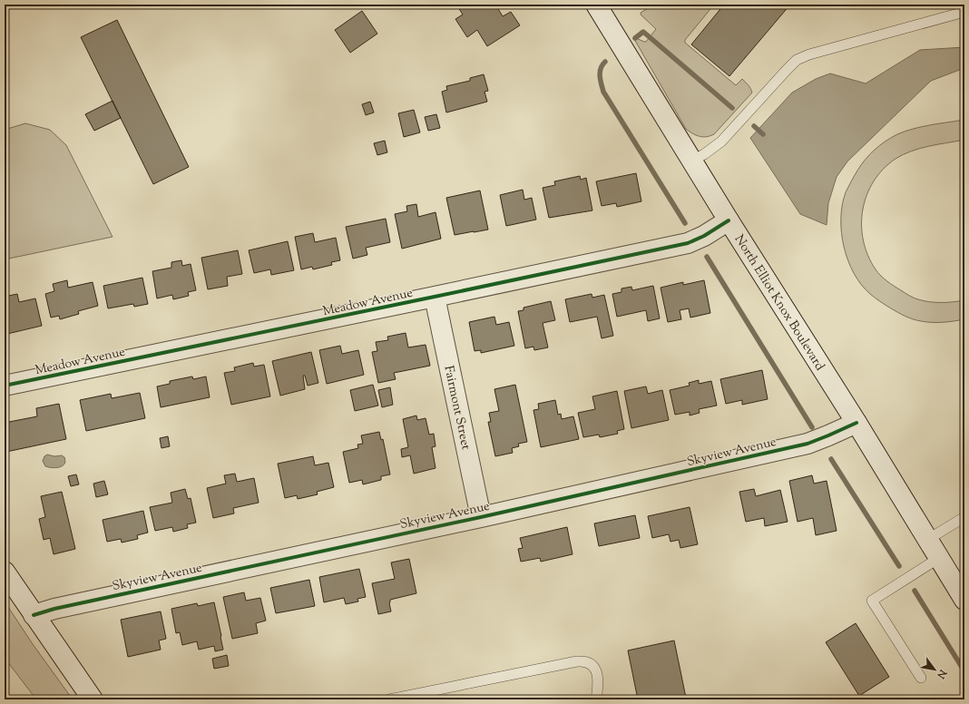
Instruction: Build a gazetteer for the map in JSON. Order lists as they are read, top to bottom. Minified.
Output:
{"streets":{"street":["Meadow Avenue","North Elliot Knox Boulevard","Fairmont Street","Skyview Avenue"]},"crossings":[["Meadow Avenue","North Elliot Knox Boulevard"],["Meadow Avenue","Fairmont Street"],["North Elliot Knox Boulevard","Skyview Avenue"],["Fairmont Street","Skyview Avenue"]],"north":"bottom right"}
